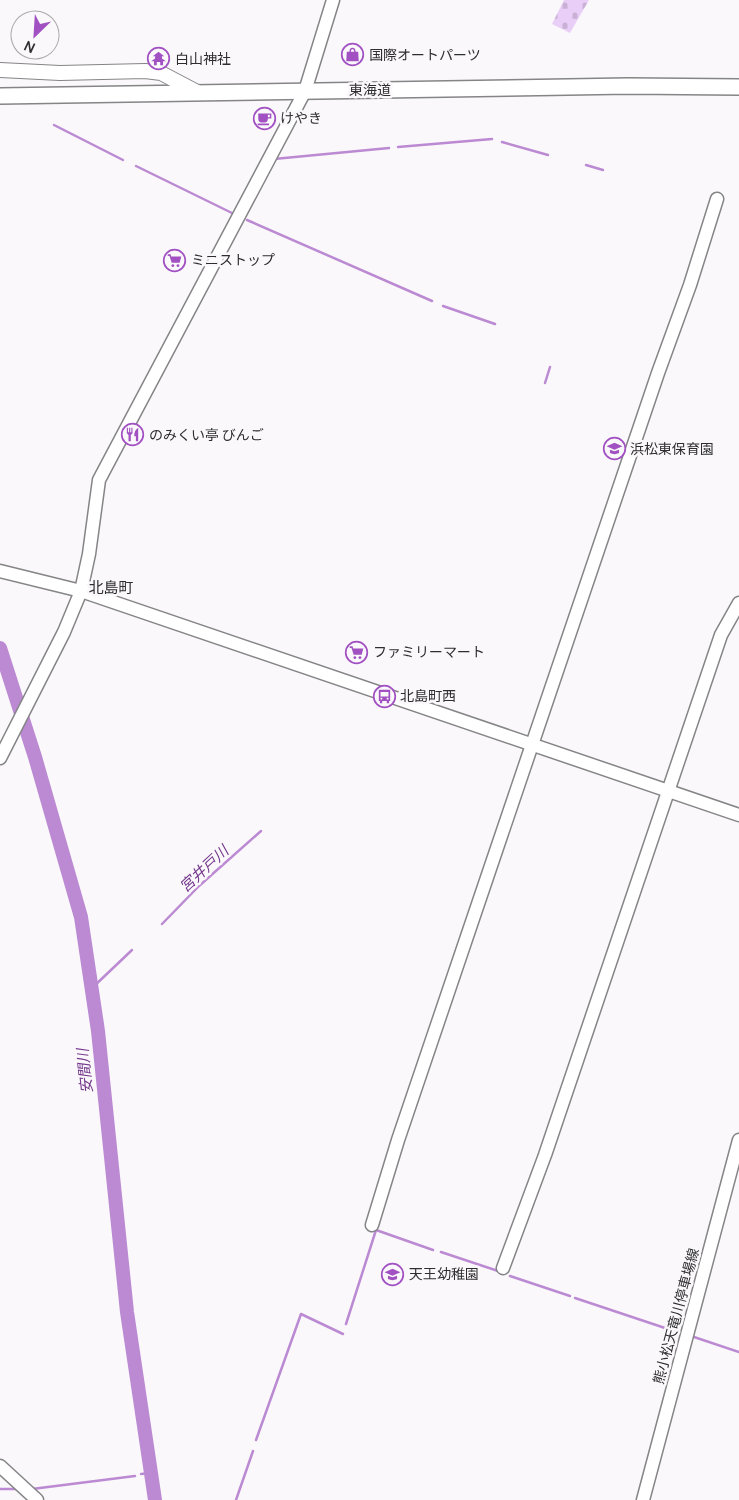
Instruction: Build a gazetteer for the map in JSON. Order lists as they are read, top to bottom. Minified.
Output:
{"streets":{"highway":["東海道"],"street":["熊小松天竜川停車場線"]},"districts":["北島町"],"water":["宮井戸川","安間川"],"places":{"shop":["国際オートパーツ"],"temple":["白山神社"],"cafe":["けやき"],"supermarket":["ミニストップ","ファミリーマート"],"restaurant":["のみくい亭 びんご"],"school or university":["浜松東保育園","天王幼稚園"],"bus stop":["北島町西"]},"north":"bottom left"}
